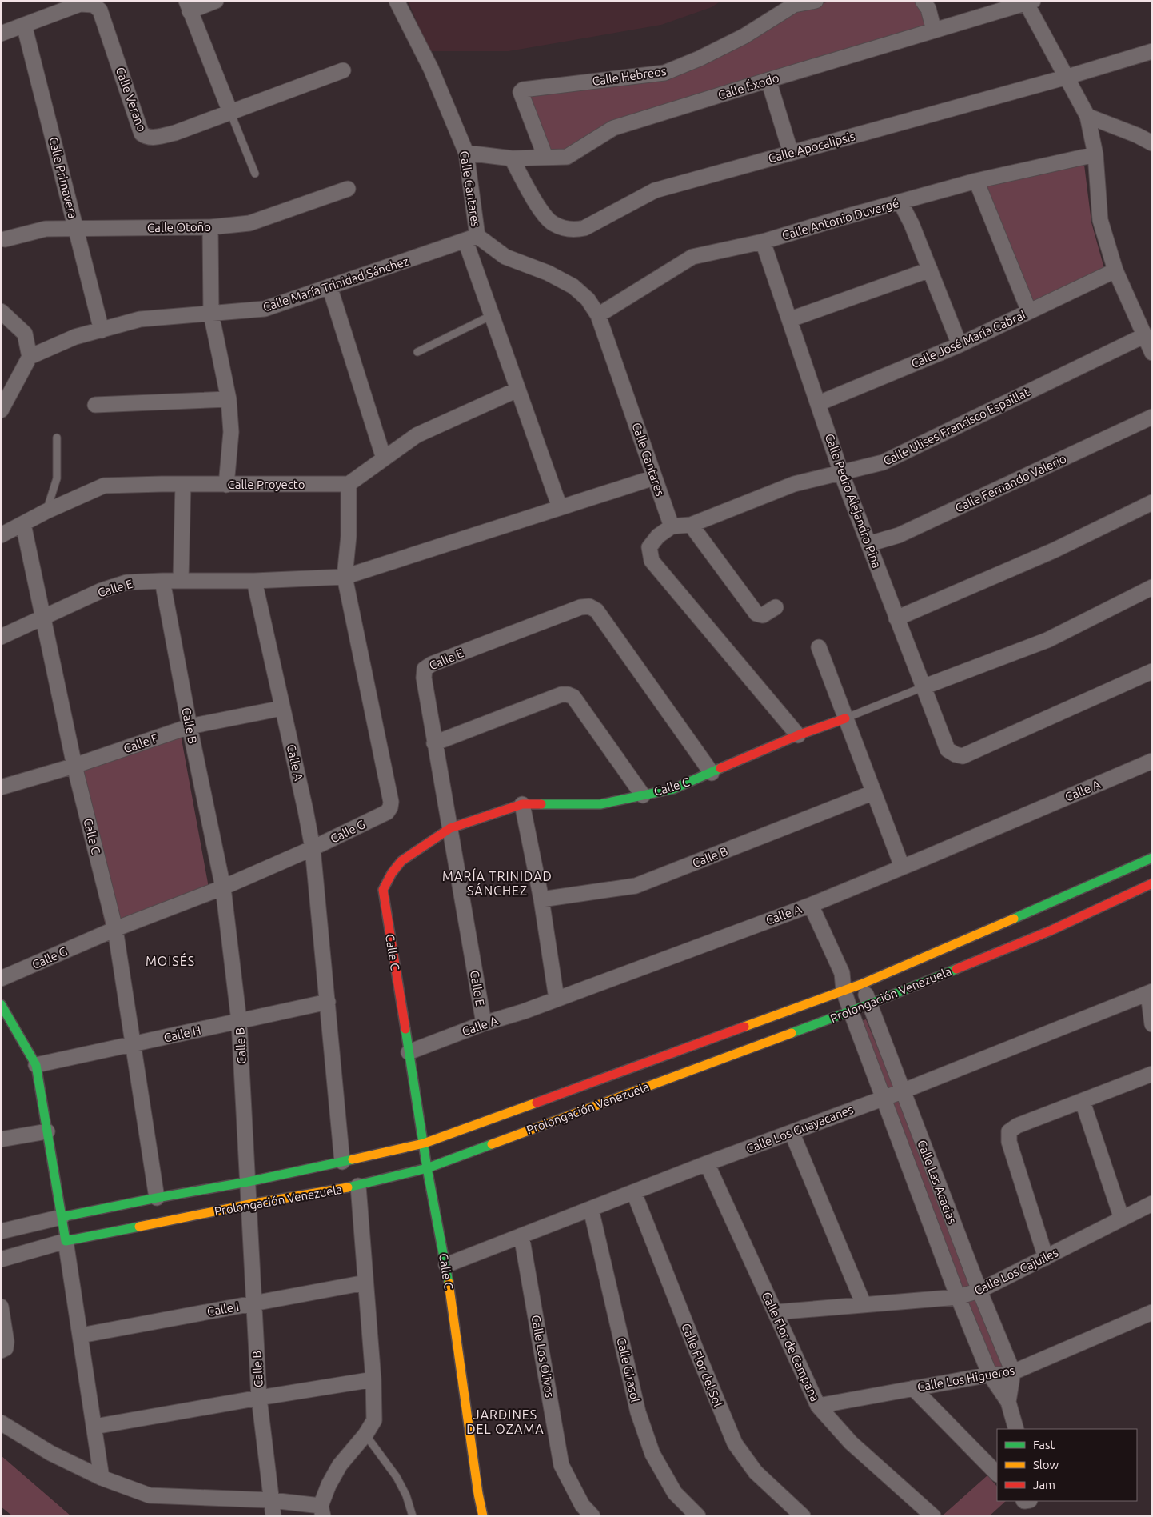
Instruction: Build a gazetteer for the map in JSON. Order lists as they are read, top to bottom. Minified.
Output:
{"streets":{"street":["Calle Hebreos","Calle Éxodo","Calle Verano","Calle Apocalipsis","Calle Primavera","Calle Cantares","Calle Antonio Duvergé","Calle Otoño","Calle María Trinidad Sánchez","Calle José María Cabral","Calle Ulises Francisco Espaillat","Calle Fernando Valerio","Calle Proyecto","Calle Pedro Alejandro Pina","Calle E","Calle B","Calle F","Calle A","Calle C","Calle G","Prolongación Venezuela","Calle H","Calle Los Guayacanes","Calle Las Acacias","Calle Los Cajuiles","Calle I","Calle Flor de Campana","Calle Los Olivos","Calle Flor del Sol","Calle Girasol","Calle Los Higueros"]},"crossings":[["Calle Hebreos","Calle Éxodo"],["Calle Éxodo","Calle Apocalipsis"],["Calle Éxodo","Calle Cantares"],["Calle Verano","Calle Primavera"],["Calle Primavera","Calle Otoño"],["Calle Primavera","Calle María Trinidad Sánchez"],["Calle Cantares","Calle Antonio Duvergé"],["Calle Cantares","Calle María Trinidad Sánchez"],["Calle Cantares","Calle Ulises Francisco Espaillat"],["Calle Cantares","Calle E"],["Calle Antonio Duvergé","Calle Pedro Alejandro Pina"],["Calle José María Cabral","Calle Pedro Alejandro Pina"],["Calle Ulises Francisco Espaillat","Calle Pedro Alejandro Pina"],["Calle Fernando Valerio","Calle Pedro Alejandro Pina"],["Calle Proyecto","Calle C"],["Calle Proyecto","Calle G"],["Calle E","Calle B"],["Calle E","Calle A"],["Calle E","Calle C"],["Calle E","Calle G"],["Calle B","Calle F"],["Calle B","Calle G"],["Calle B","Prolongación Venezuela"],["Calle B","Calle H"],["Calle B","Calle I"],["Calle F","Calle A"],["Calle F","Calle C"],["Calle A","Calle C"],["Calle A","Calle G"],["Calle A","Prolongación Venezuela"],["Calle A","Calle H"],["Calle A","Calle Las Acacias"],["Calle C","Calle G"],["Calle C","Prolongación Venezuela"],["Calle C","Calle H"],["Calle C","Calle Los Guayacanes"],["Prolongación Venezuela","Calle Las Acacias"],["Calle Los Guayacanes","Calle Las Acacias"],["Calle Los Guayacanes","Calle Flor de Campana"],["Calle Los Guayacanes","Calle Los Olivos"],["Calle Los Guayacanes","Calle Flor del Sol"],["Calle Los Guayacanes","Calle Girasol"],["Calle Las Acacias","Calle Los Cajuiles"],["Calle Las Acacias","Calle Los Higueros"],["Calle Los Cajuiles","Calle Flor de Campana"],["Calle Flor de Campana","Calle Los Higueros"]],"districts":["MARÍA TRINIDAD SÁNCHEZ","MOISÉS","JARDINES DEL OZAMA"],"legend":["Fast","Slow","Jam"]}
